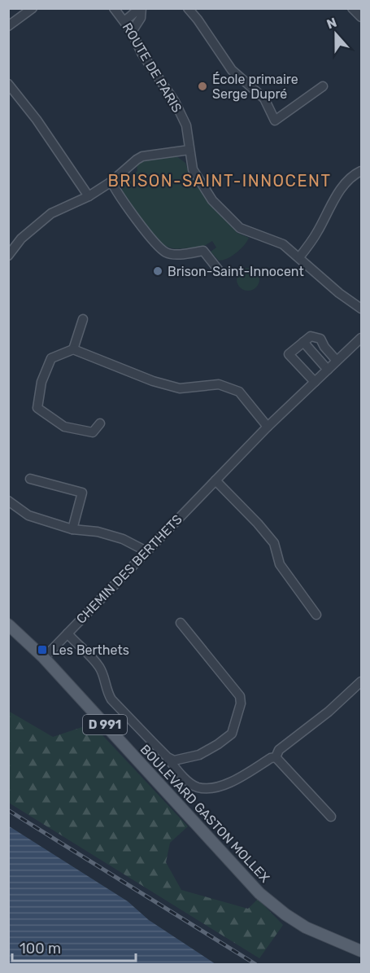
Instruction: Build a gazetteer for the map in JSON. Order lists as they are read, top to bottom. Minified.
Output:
{"streets":{"main road":["D 991","BOULEVARD GASTON MOLLEX"],"street":["ROUTE DE PARIS","CHEMIN DES BERTHETS"]},"crossings":[["CHEMIN DES BERTHETS","BOULEVARD GASTON MOLLEX"]],"districts":["BRISON-SAINT-INNOCENT"],"places":{"other":["École primaire Serge Dupré","Brison-Saint-Innocent"],"transit":["Les Berthets"]},"scale_bar":"100 m","north":"top"}
